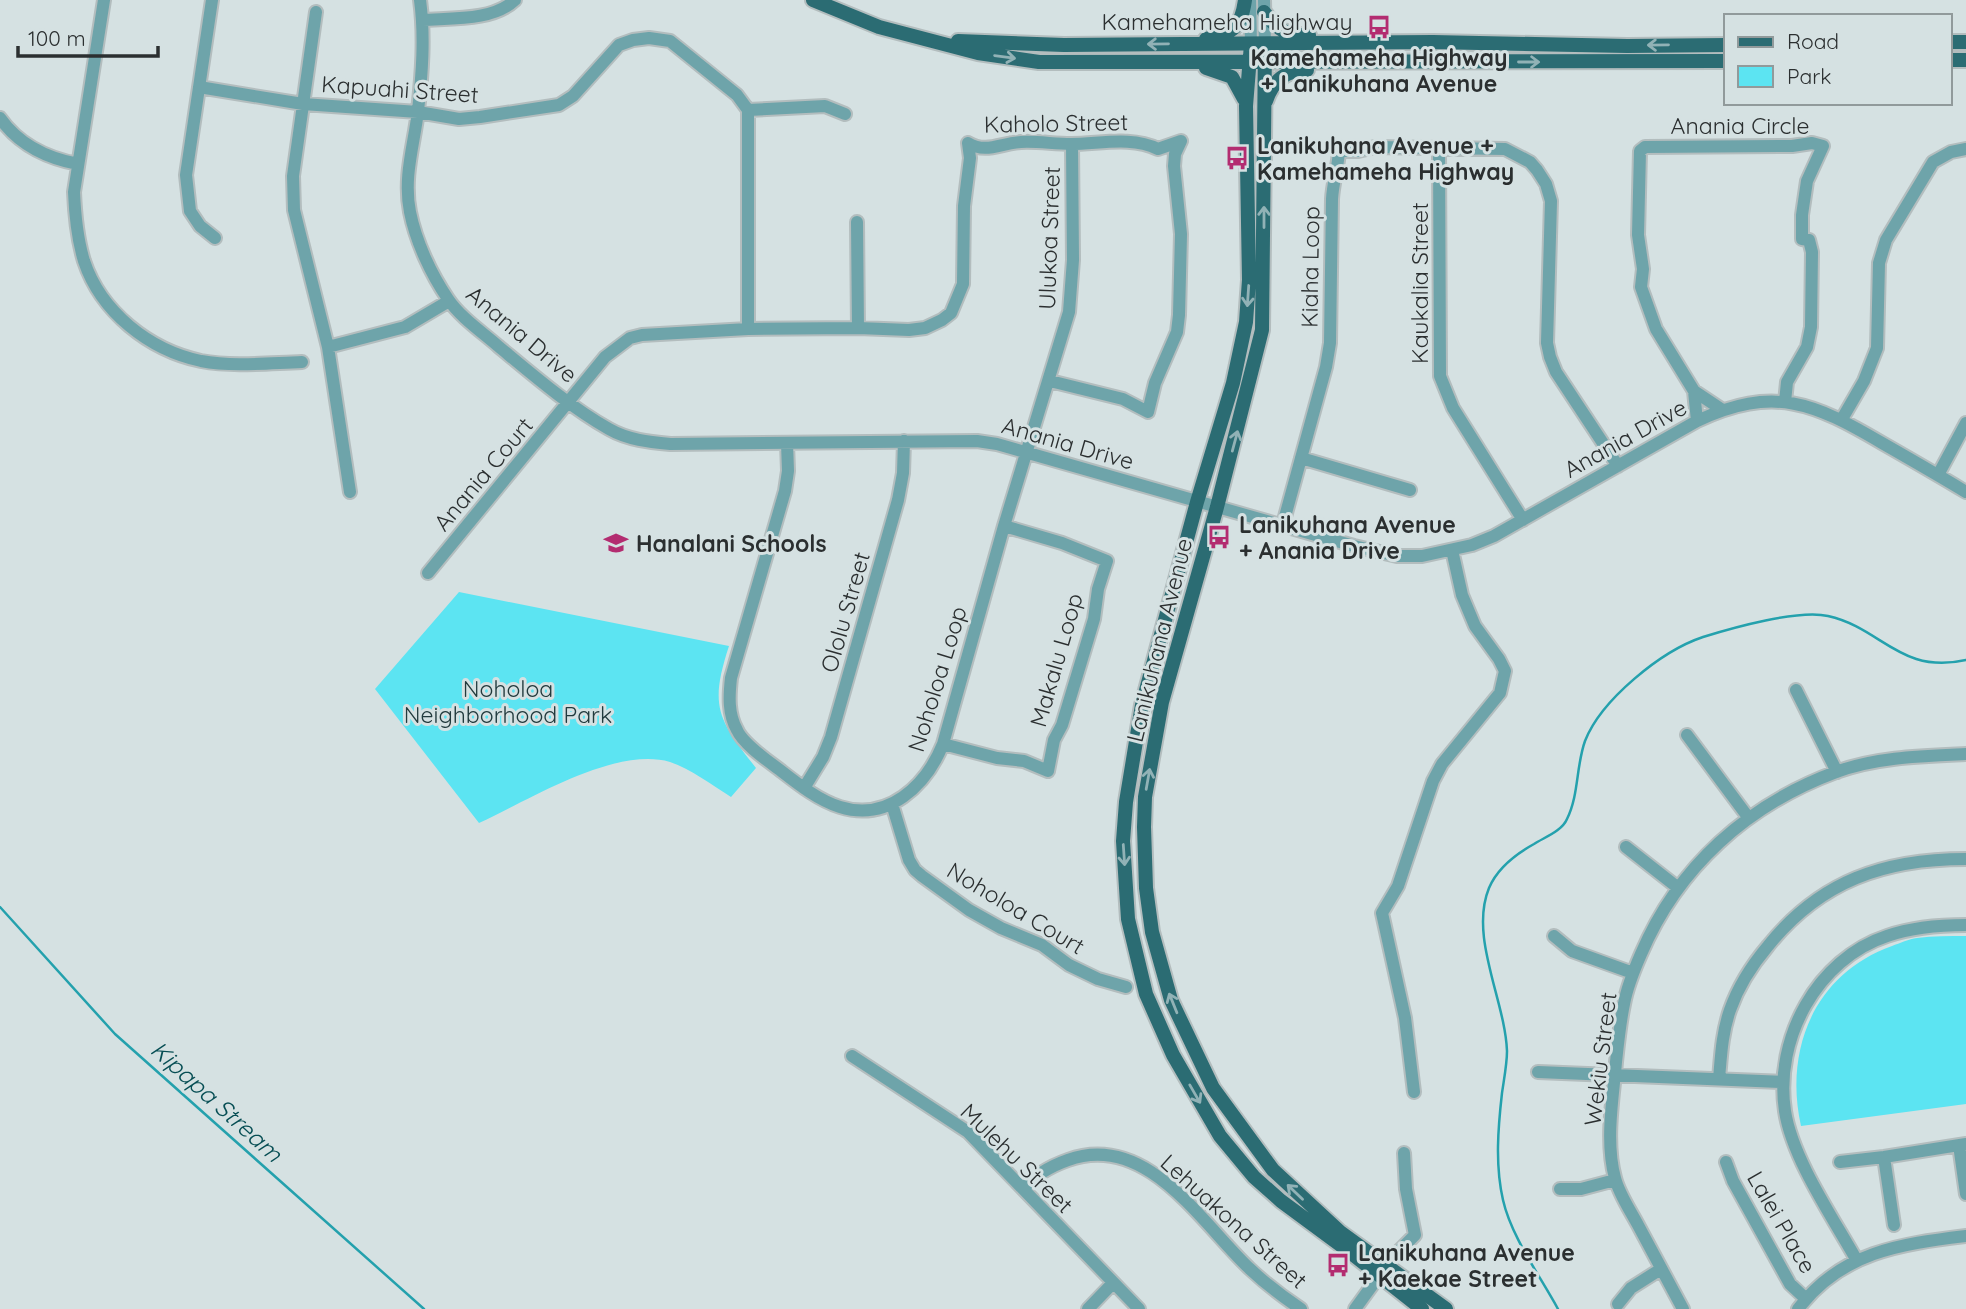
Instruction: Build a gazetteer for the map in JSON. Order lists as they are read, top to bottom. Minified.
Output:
{"streets":{"main road":["Kamehameha Highway","Lanikuhana Avenue"],"street":["Kapuahi Street","Kaholo Street","Anania Circle","Ulukoa Street","Kiaha Loop","Kaukalia Street","Anania Drive","Anania Court","Ololu Street","Makalu Loop","Noholoa Loop","Noholoa Court","Wekiu Street","Mulehu Street","Lehuakona Street","Lalei Place"]},"crossings":[["Kamehameha Highway","Lanikuhana Avenue"],["Kapuahi Street","Anania Drive"],["Kaholo Street","Ulukoa Street"],["Kaholo Street","Anania Drive"],["Kaholo Street","Anania Court"],["Anania Circle","Anania Drive"],["Ulukoa Street","Anania Drive"],["Ulukoa Street","Noholoa Loop"],["Kiaha Loop","Kaukalia Street"],["Kiaha Loop","Anania Drive"],["Kaukalia Street","Anania Drive"],["Anania Drive","Anania Court"],["Anania Drive","Ololu Street"],["Anania Drive","Lanikuhana Avenue"],["Anania Drive","Noholoa Loop"],["Ololu Street","Noholoa Loop"],["Makalu Loop","Noholoa Loop"],["Noholoa Loop","Noholoa Court"],["Mulehu Street","Lehuakona Street"]],"water":["Kipapa Stream"],"parks":["Noholoa Neighborhood Park"],"places":{"bus stop":["Kamehameha Highway + Lanikuhana Avenue","Lanikuhana Avenue + Kamehameha Highway","Lanikuhana Avenue + Anania Drive","Lanikuhana Avenue + Kaekae Street"],"school or university":["Hanalani Schools"]},"legend":["Road","Park"],"scale_bar":"100 m"}
